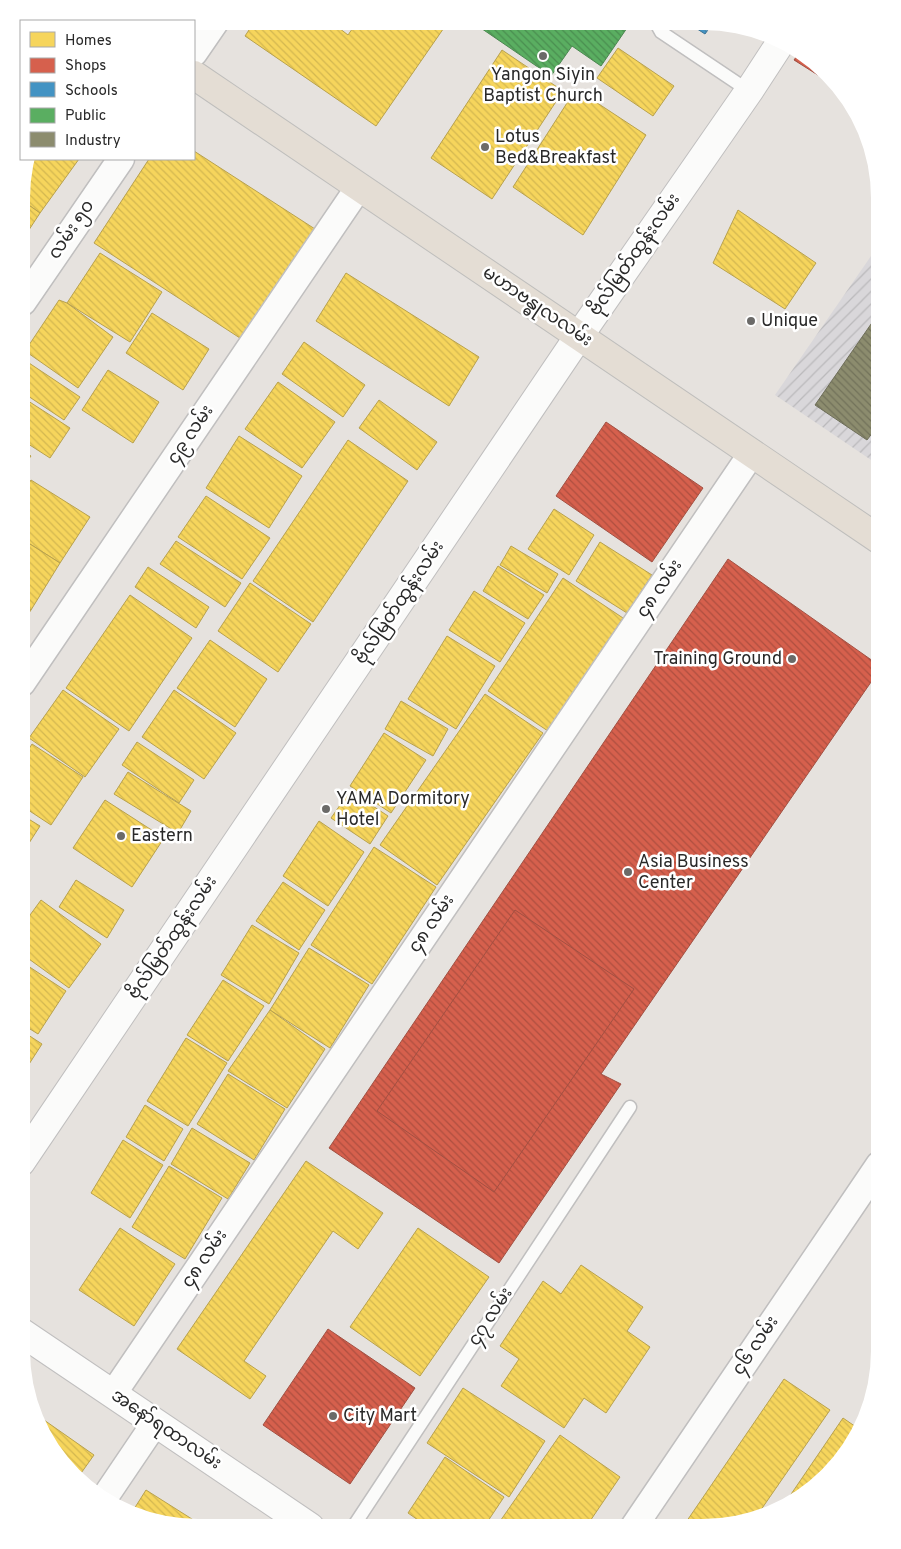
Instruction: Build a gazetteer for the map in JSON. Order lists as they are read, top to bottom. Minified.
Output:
{"streets":{"main road":["ဗိုလ်မြတ်ထွန်းလမ်း","မဟာဗန္ဓုလလမ်း","အနော်ရထာလမ်း"],"street":["လမ်း ၅၀","၄၉ လမ်း","၄၈ လမ်း","၄၆ လမ်း"],"lane":["၄၇ လမ်း"]},"crossings":[["ဗိုလ်မြတ်ထွန်းလမ်း","မဟာဗန္ဓုလလမ်း"],["မဟာဗန္ဓုလလမ်း","၄၉ လမ်း"],["မဟာဗန္ဓုလလမ်း","၄၈ လမ်း"],["၄၈ လမ်း","အနော်ရထာလမ်း"]],"places":["Yangon Siyin Baptist Church","Lotus Bed&Breakfast","Unique","Training Ground","YAMA Dormitory Hotel","Eastern","Asia Business Center","City Mart"],"legend":["Homes","Shops","Schools","Public","Industry"]}
